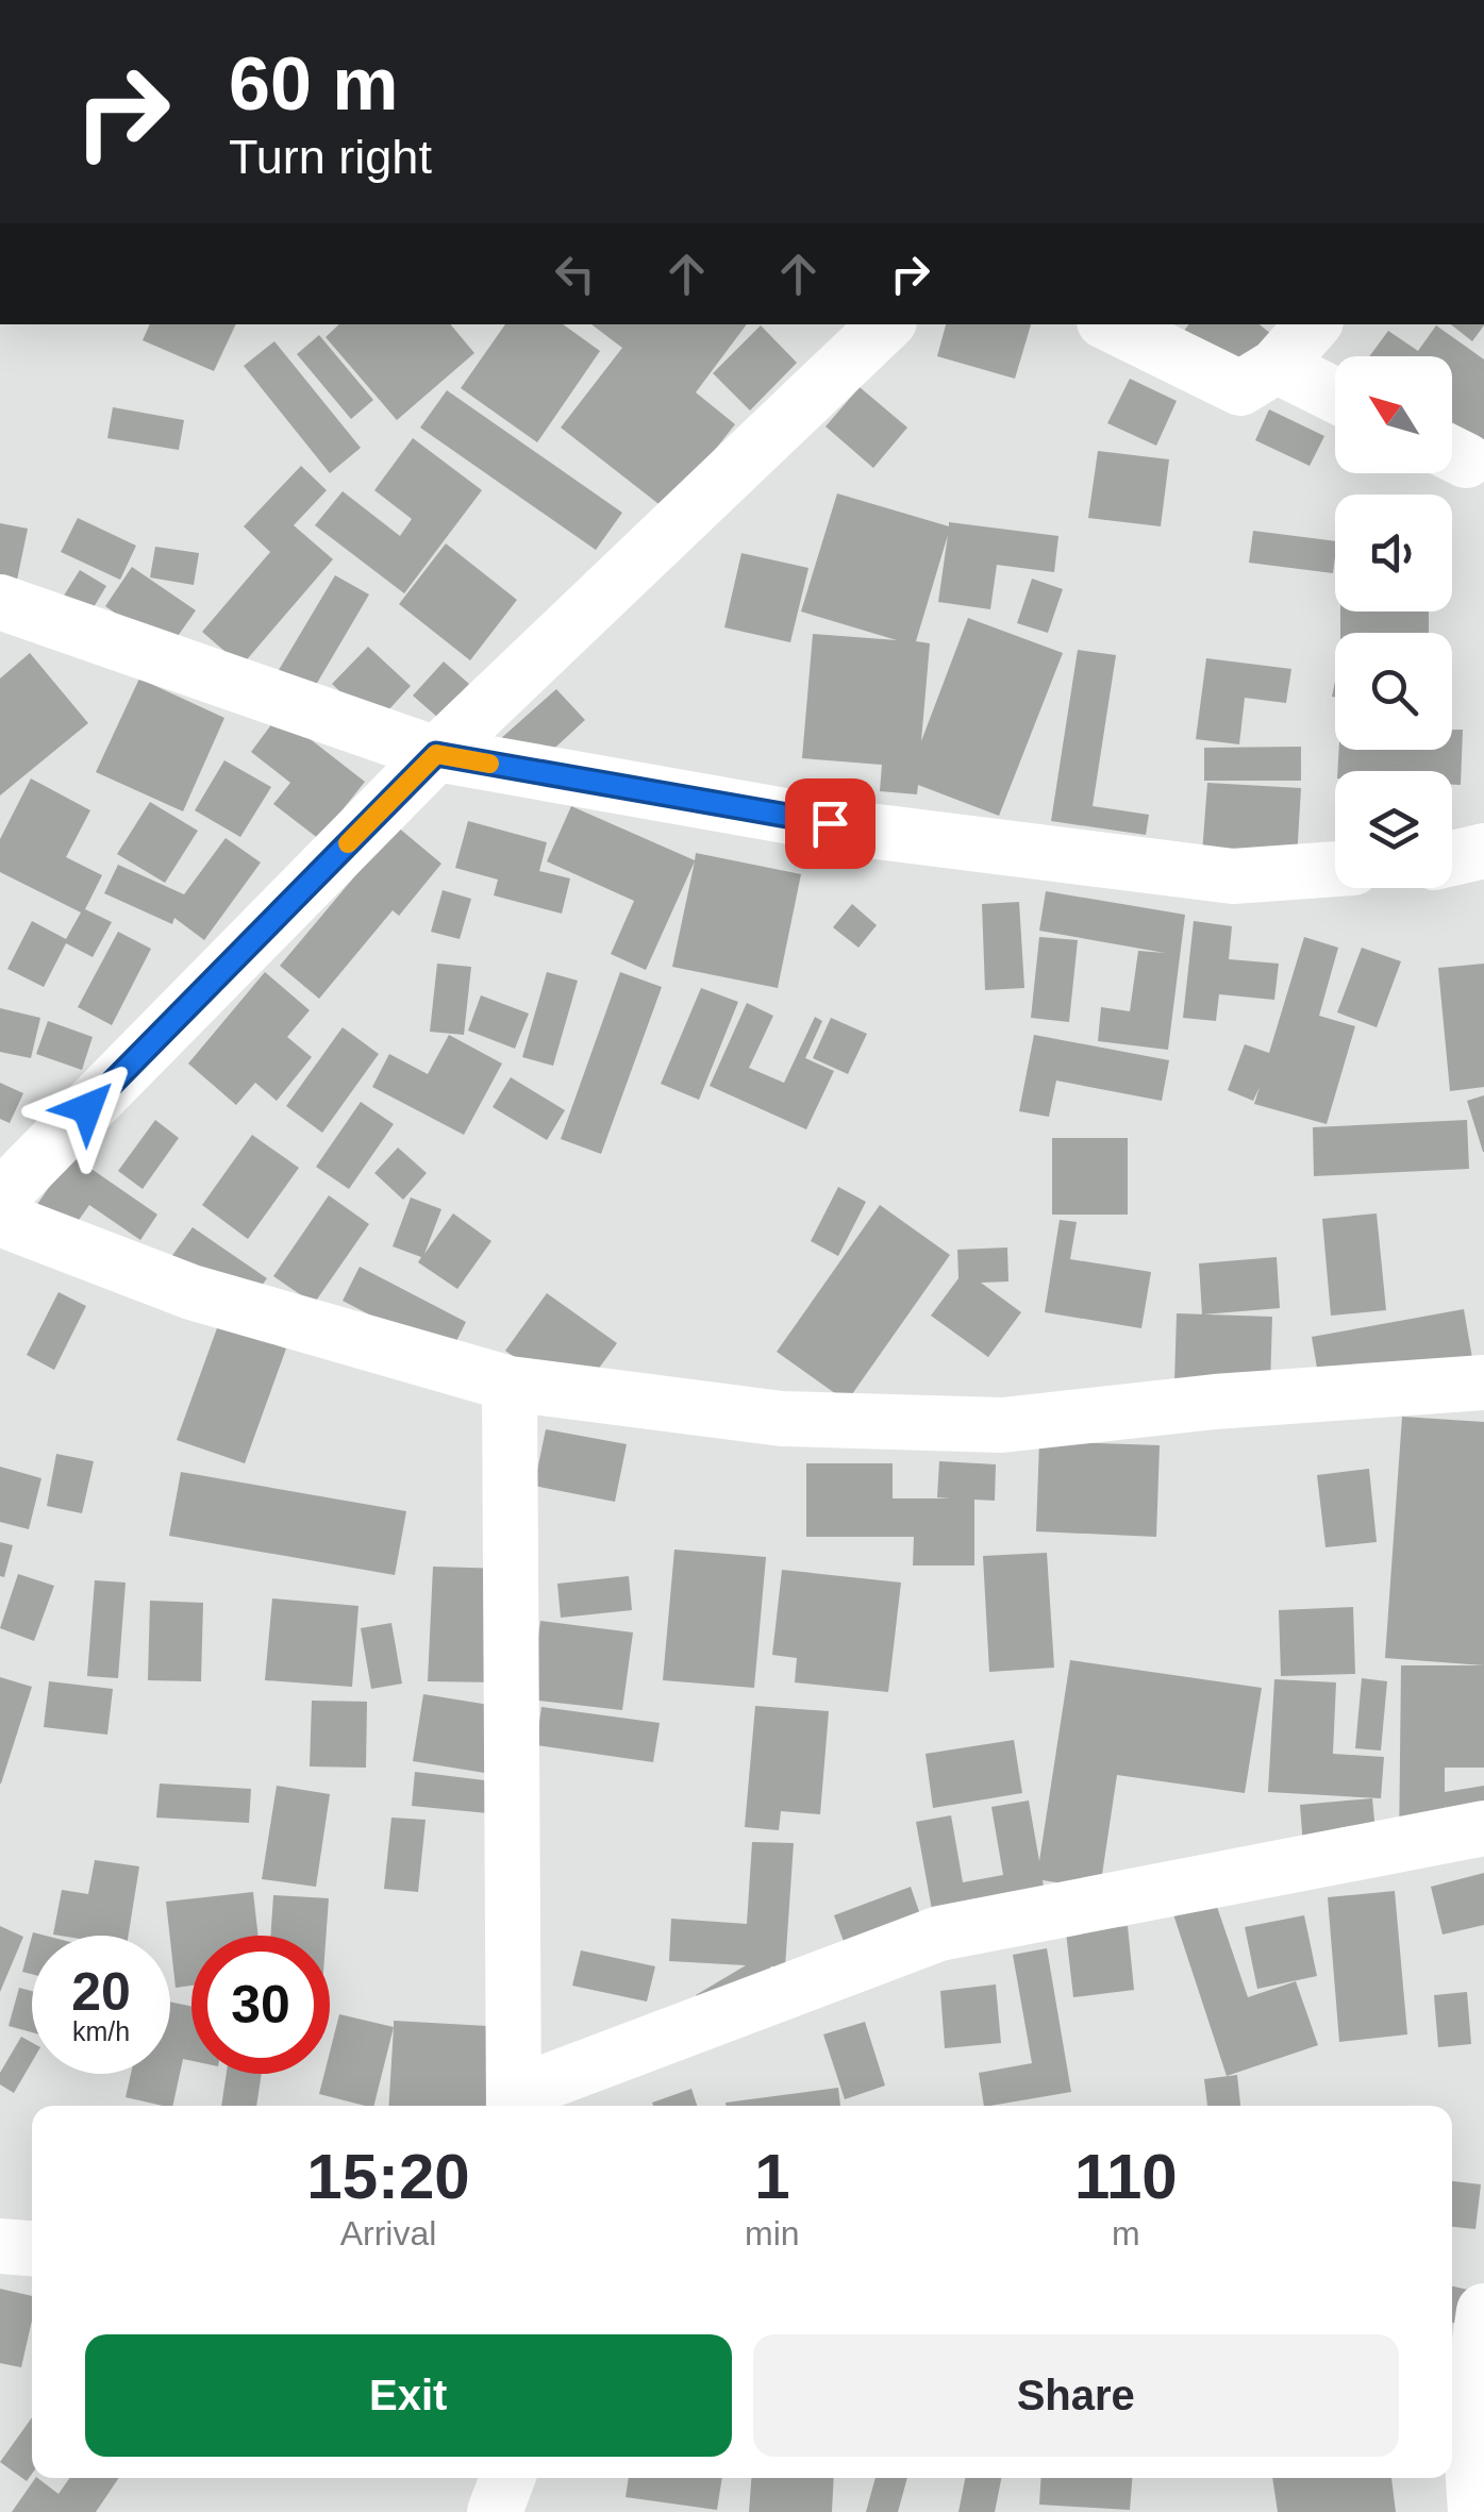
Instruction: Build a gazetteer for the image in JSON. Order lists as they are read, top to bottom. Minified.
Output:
{"north":"top left","page":{"turn":["60 m","Turn right"],"speed":"20 km/h","limit":"30","eta":["15:20","Arrival","1","min","110","m"],"buttons":["Exit","Share"]}}
